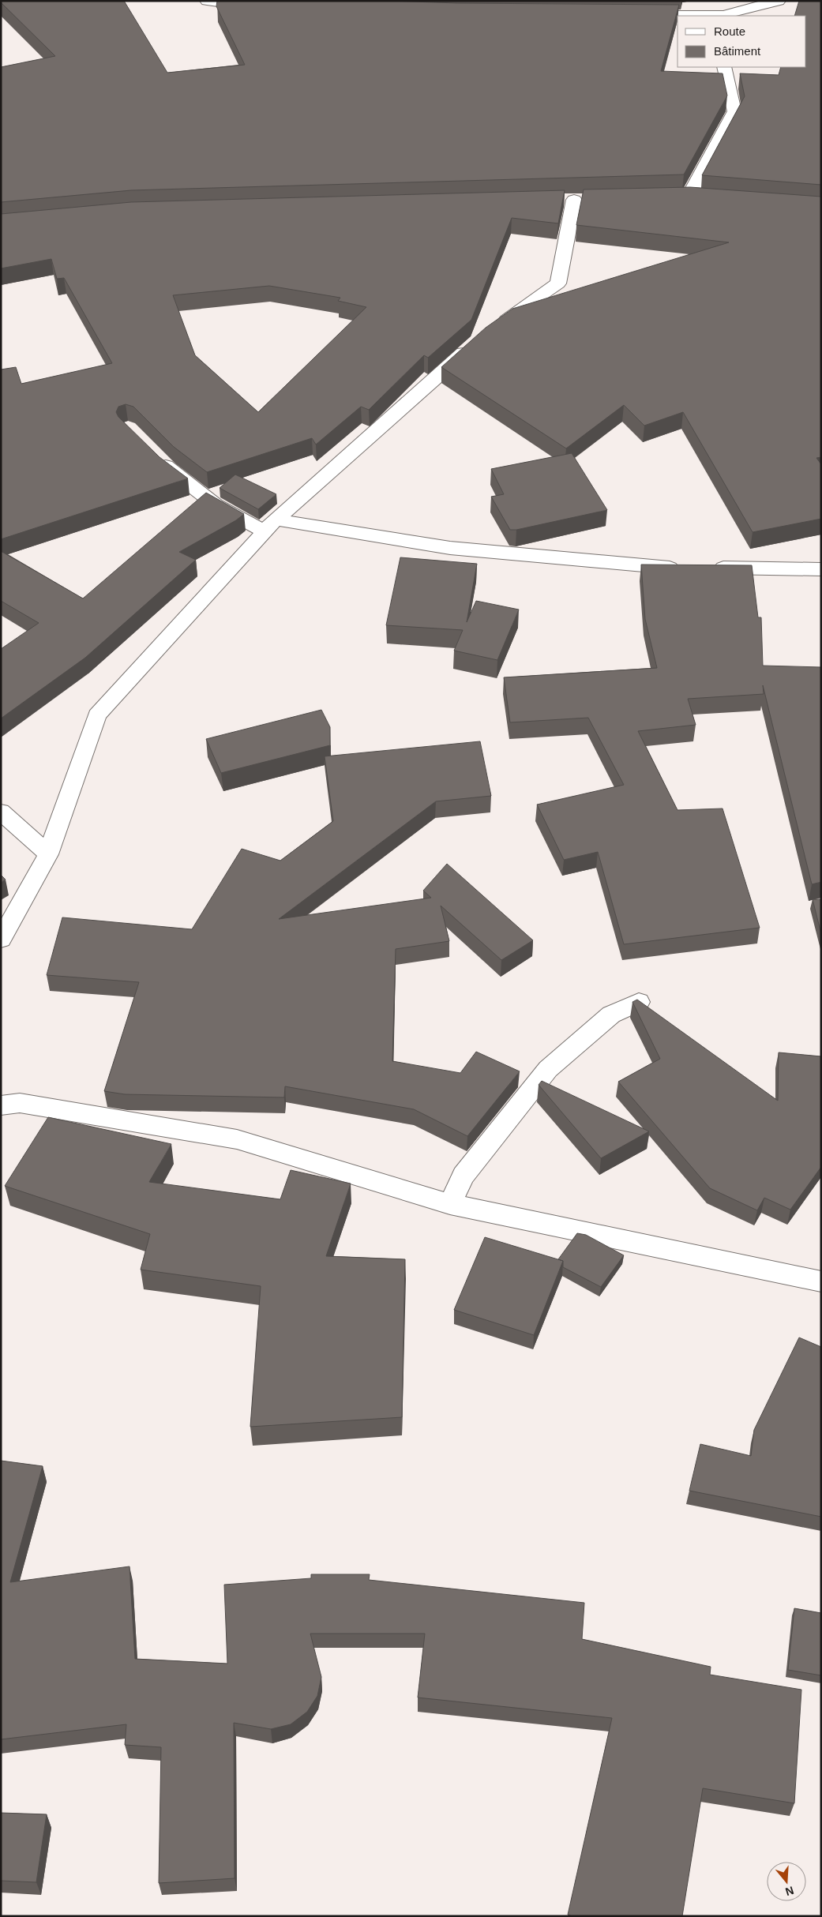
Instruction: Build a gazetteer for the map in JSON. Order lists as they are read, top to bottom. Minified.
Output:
{"legend":["Route","Bâtiment"],"north":"bottom"}
